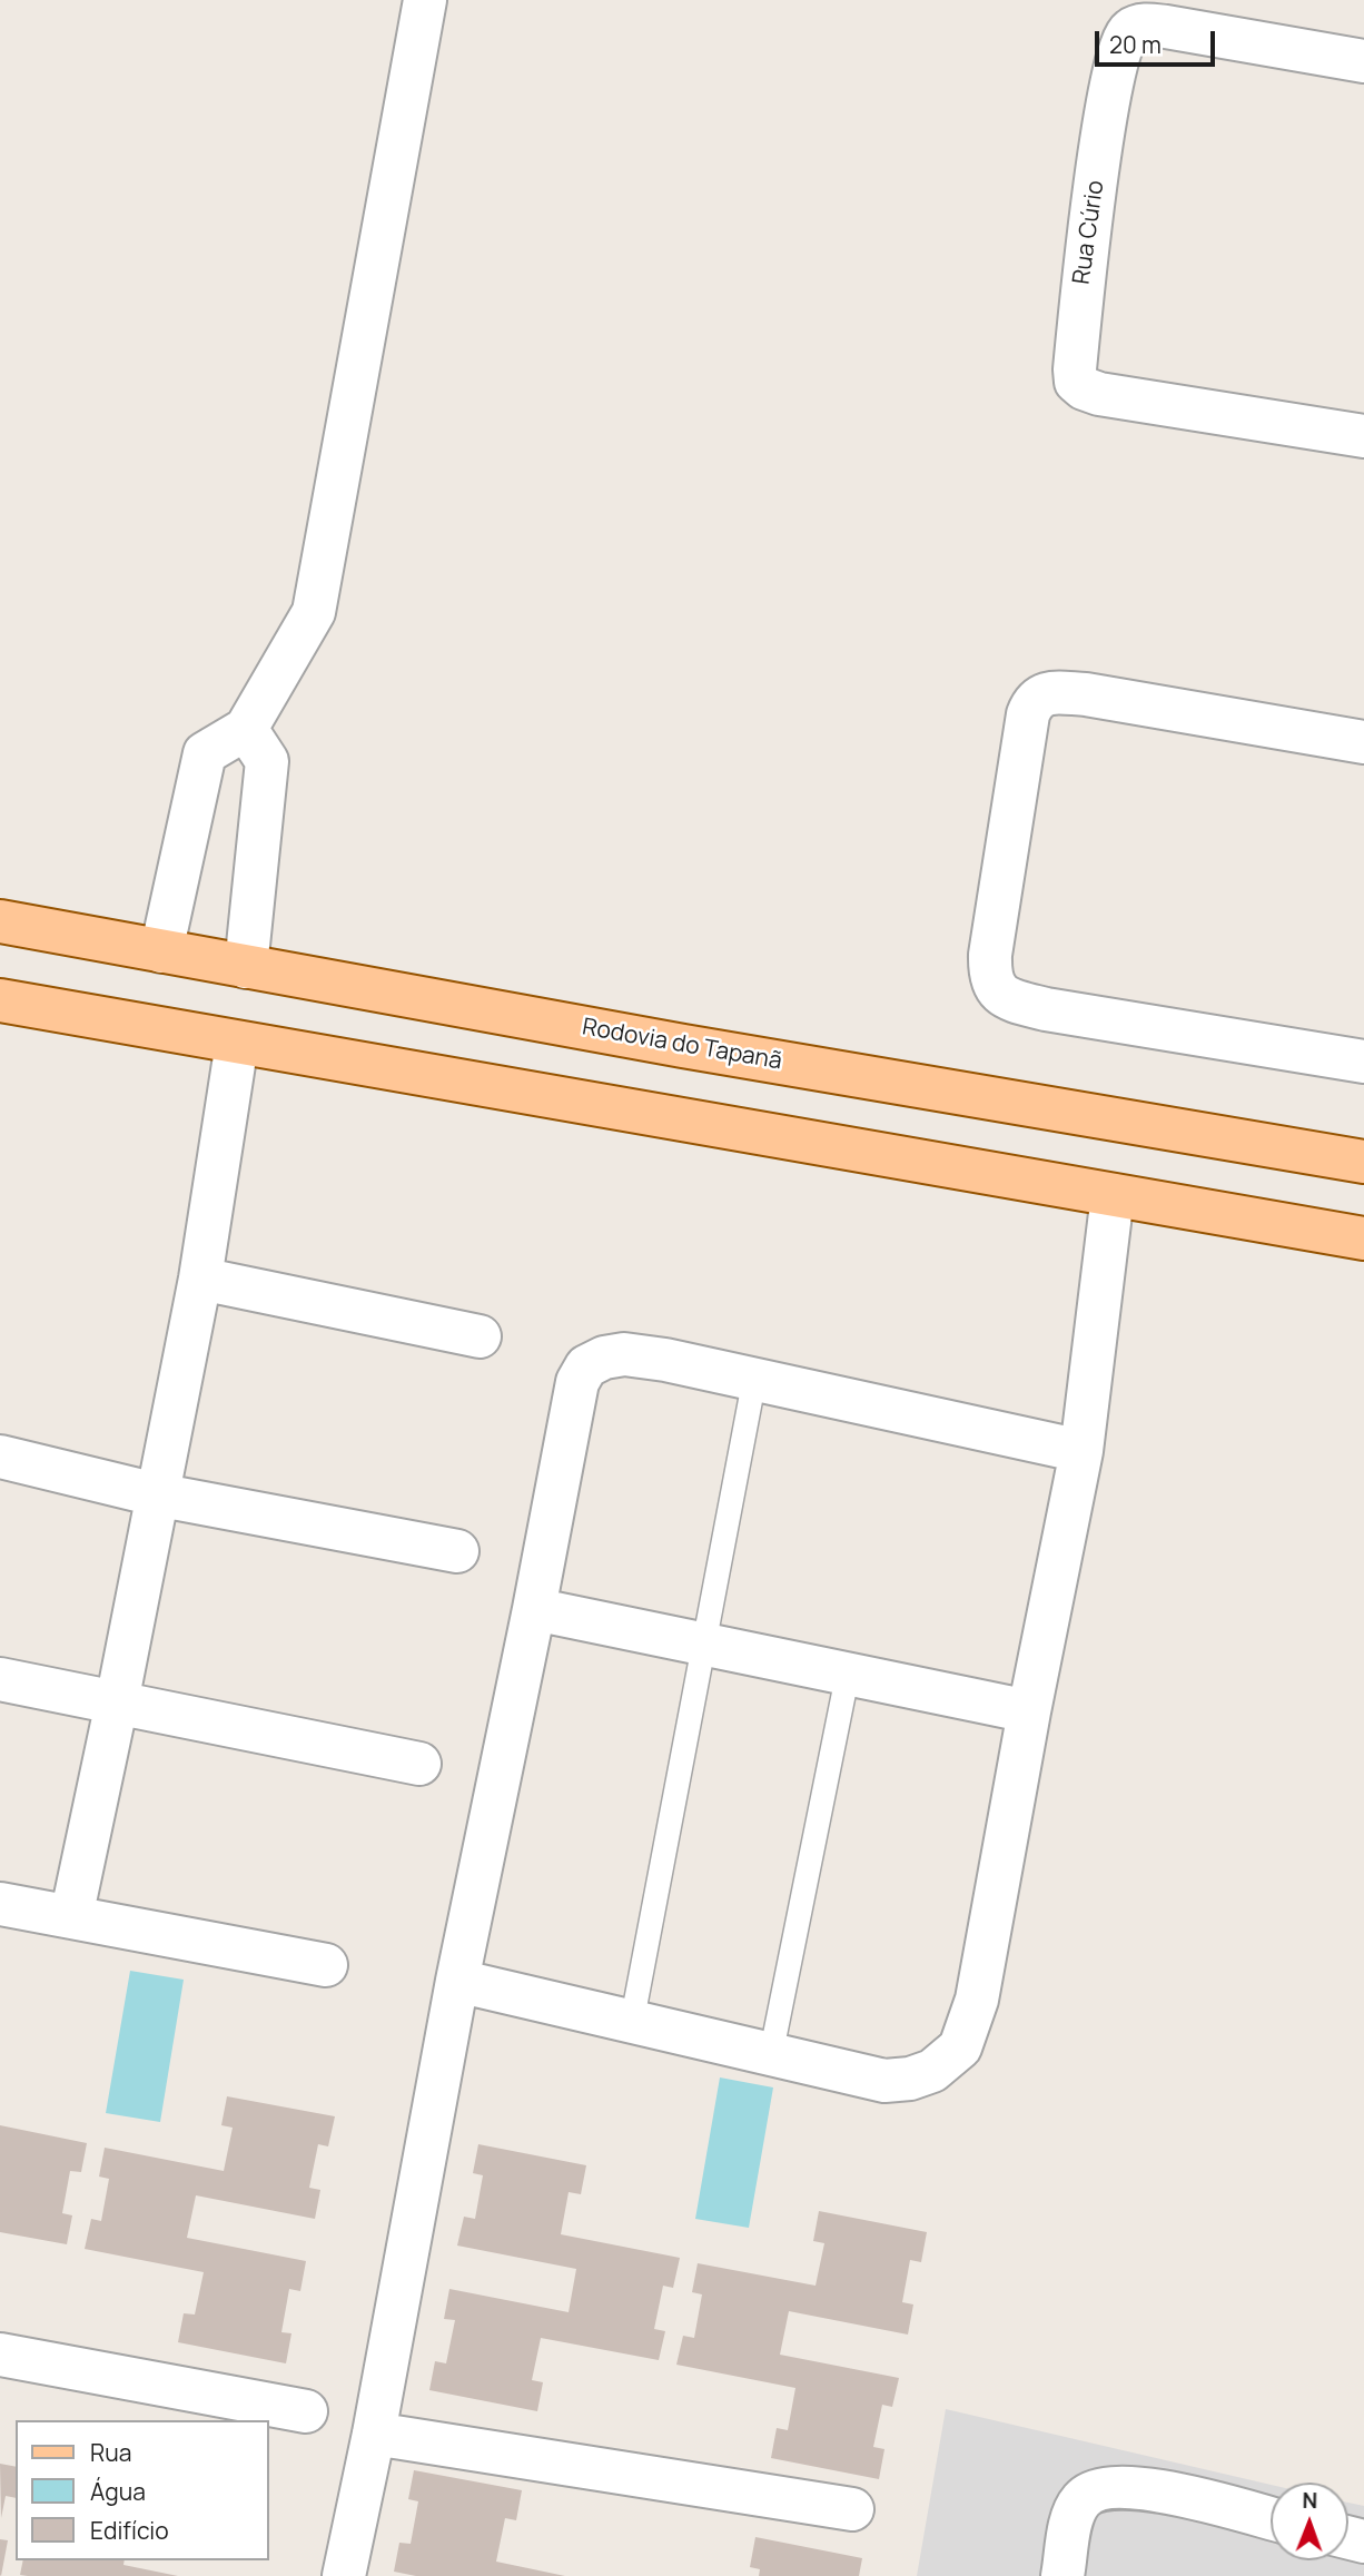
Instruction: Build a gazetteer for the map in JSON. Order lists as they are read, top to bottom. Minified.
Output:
{"streets":{"main road":["Rodovia do Tapanã"],"street":["Rua Cúrio"]},"legend":["Rua","Água","Edifício"],"scale_bar":"20 m","north":"top"}
